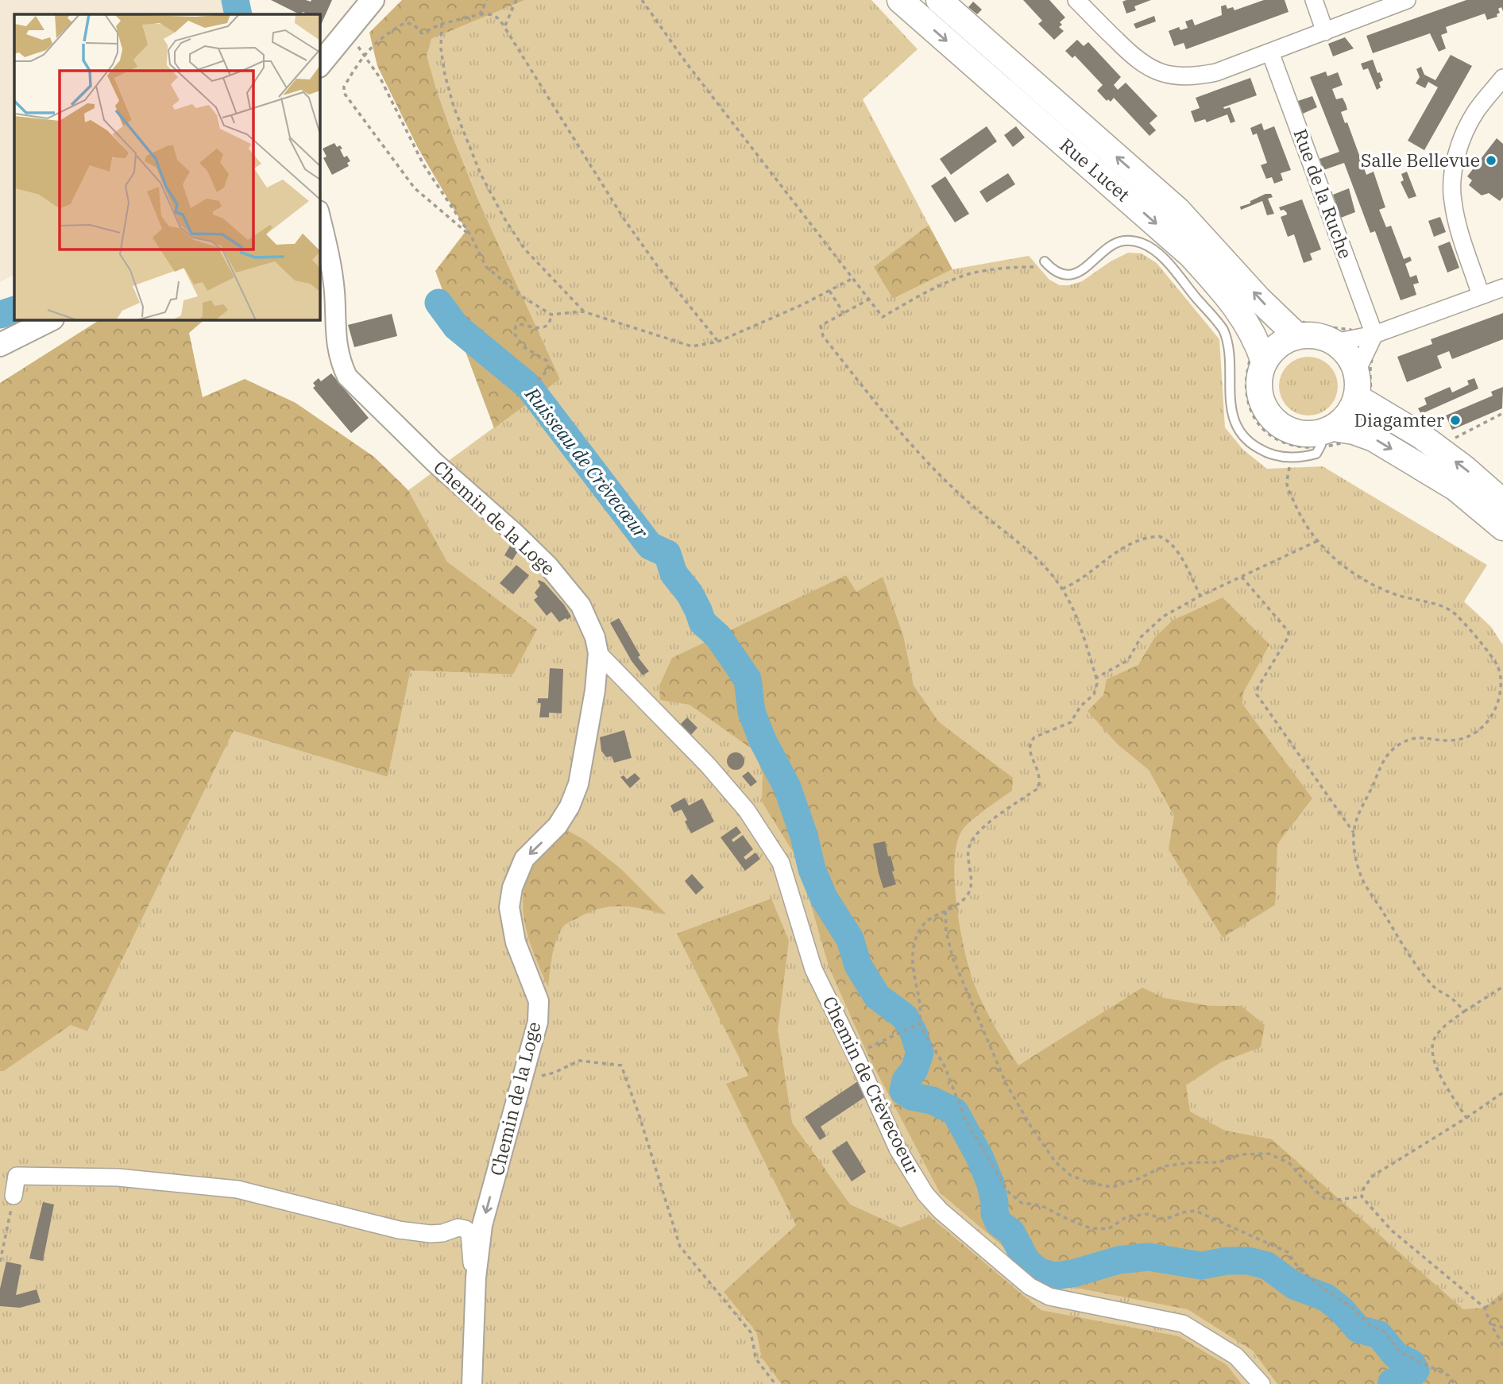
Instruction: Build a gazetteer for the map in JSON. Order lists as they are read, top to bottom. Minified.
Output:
{"streets":{"main road":["Rue Lucet"],"street":["Rue de la Ruche","Chemin de la Loge","Chemin de Crèvecoeur"]},"crossings":[["Chemin de la Loge","Chemin de Crèvecoeur"]],"one_way":["Chemin de la Loge"],"water":["Ruisseau de Crèvecœur"],"places":["Salle Bellevue","Diagamter"]}
